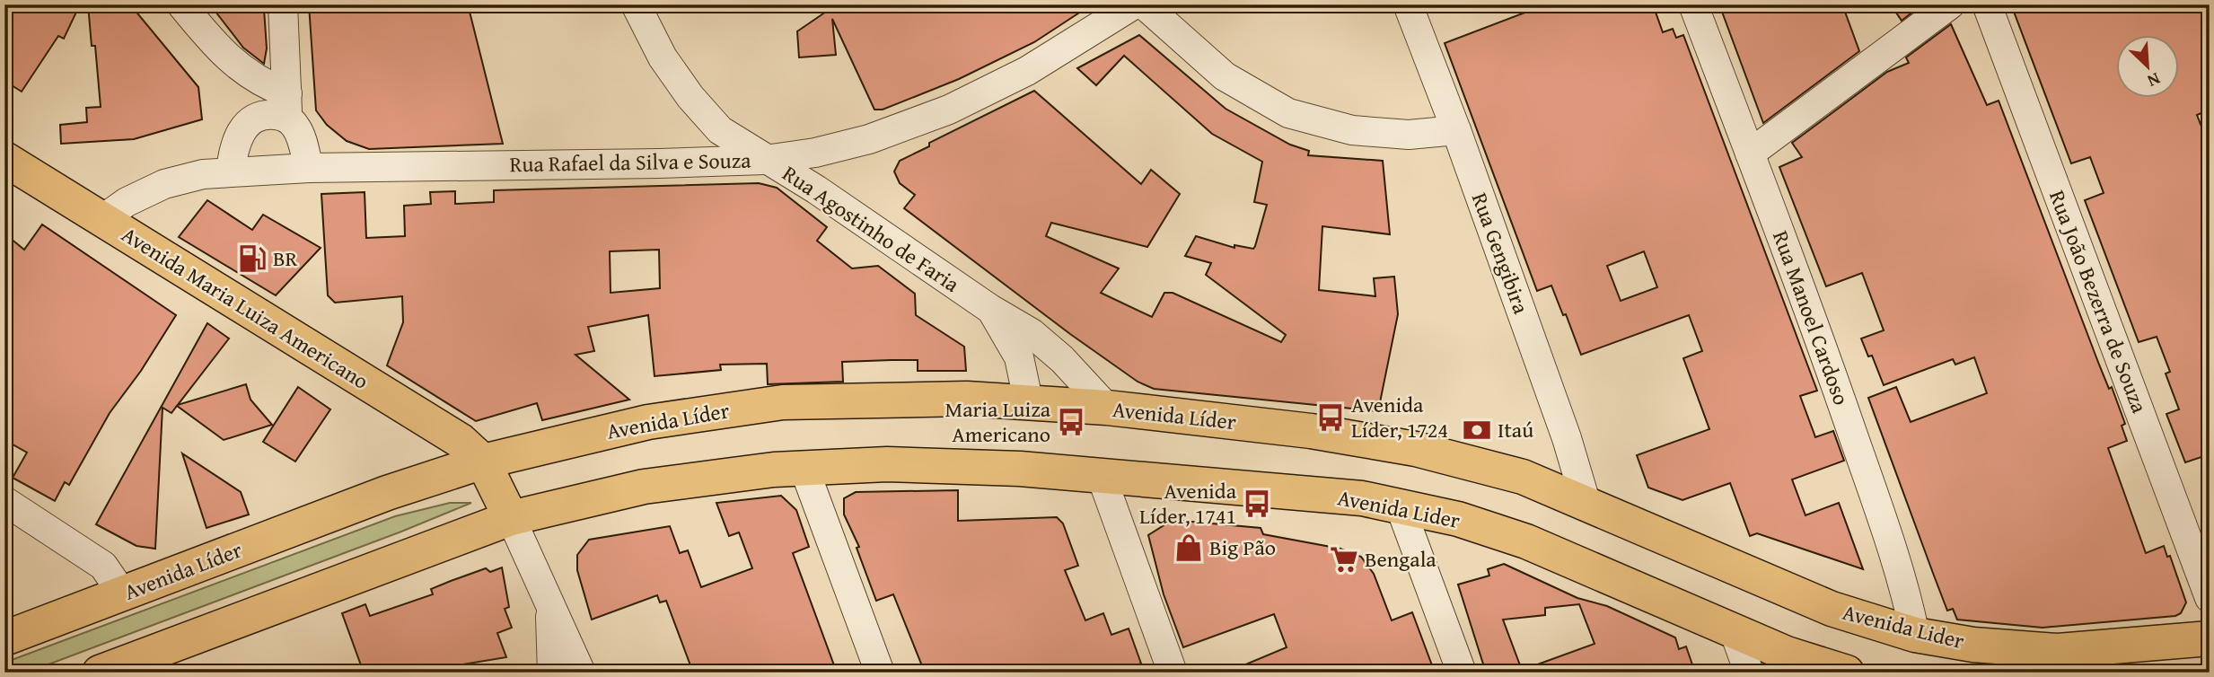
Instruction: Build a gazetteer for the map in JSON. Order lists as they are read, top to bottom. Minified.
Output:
{"streets":{"main road":["Avenida Maria Luiza Americano","Avenida Líder","Avenida Lider"],"street":["Rua Rafael da Silva e Souza","Rua Agostinho de Faria","Rua Gengibira","Rua João Bezerra de Souza","Rua Manoel Cardoso"]},"crossings":[["Rua Rafael da Silva e Souza","Rua Agostinho de Faria"],["Rua Rafael da Silva e Souza","Avenida Maria Luiza Americano"],["Rua Agostinho de Faria","Avenida Líder"],["Rua Gengibira","Avenida Lider"],["Avenida Maria Luiza Americano","Avenida Líder"],["Rua Manoel Cardoso","Avenida Lider"],["Avenida Líder","Avenida Lider"]],"places":{"fuel station":["BR"],"bus stop":["Avenida Líder, 1724","Maria Luiza Americano","Avenida Líder, 1741"],"bank":["Itaú"],"shop":["Big Pão"],"supermarket":["Bengala"]},"north":"bottom right"}
